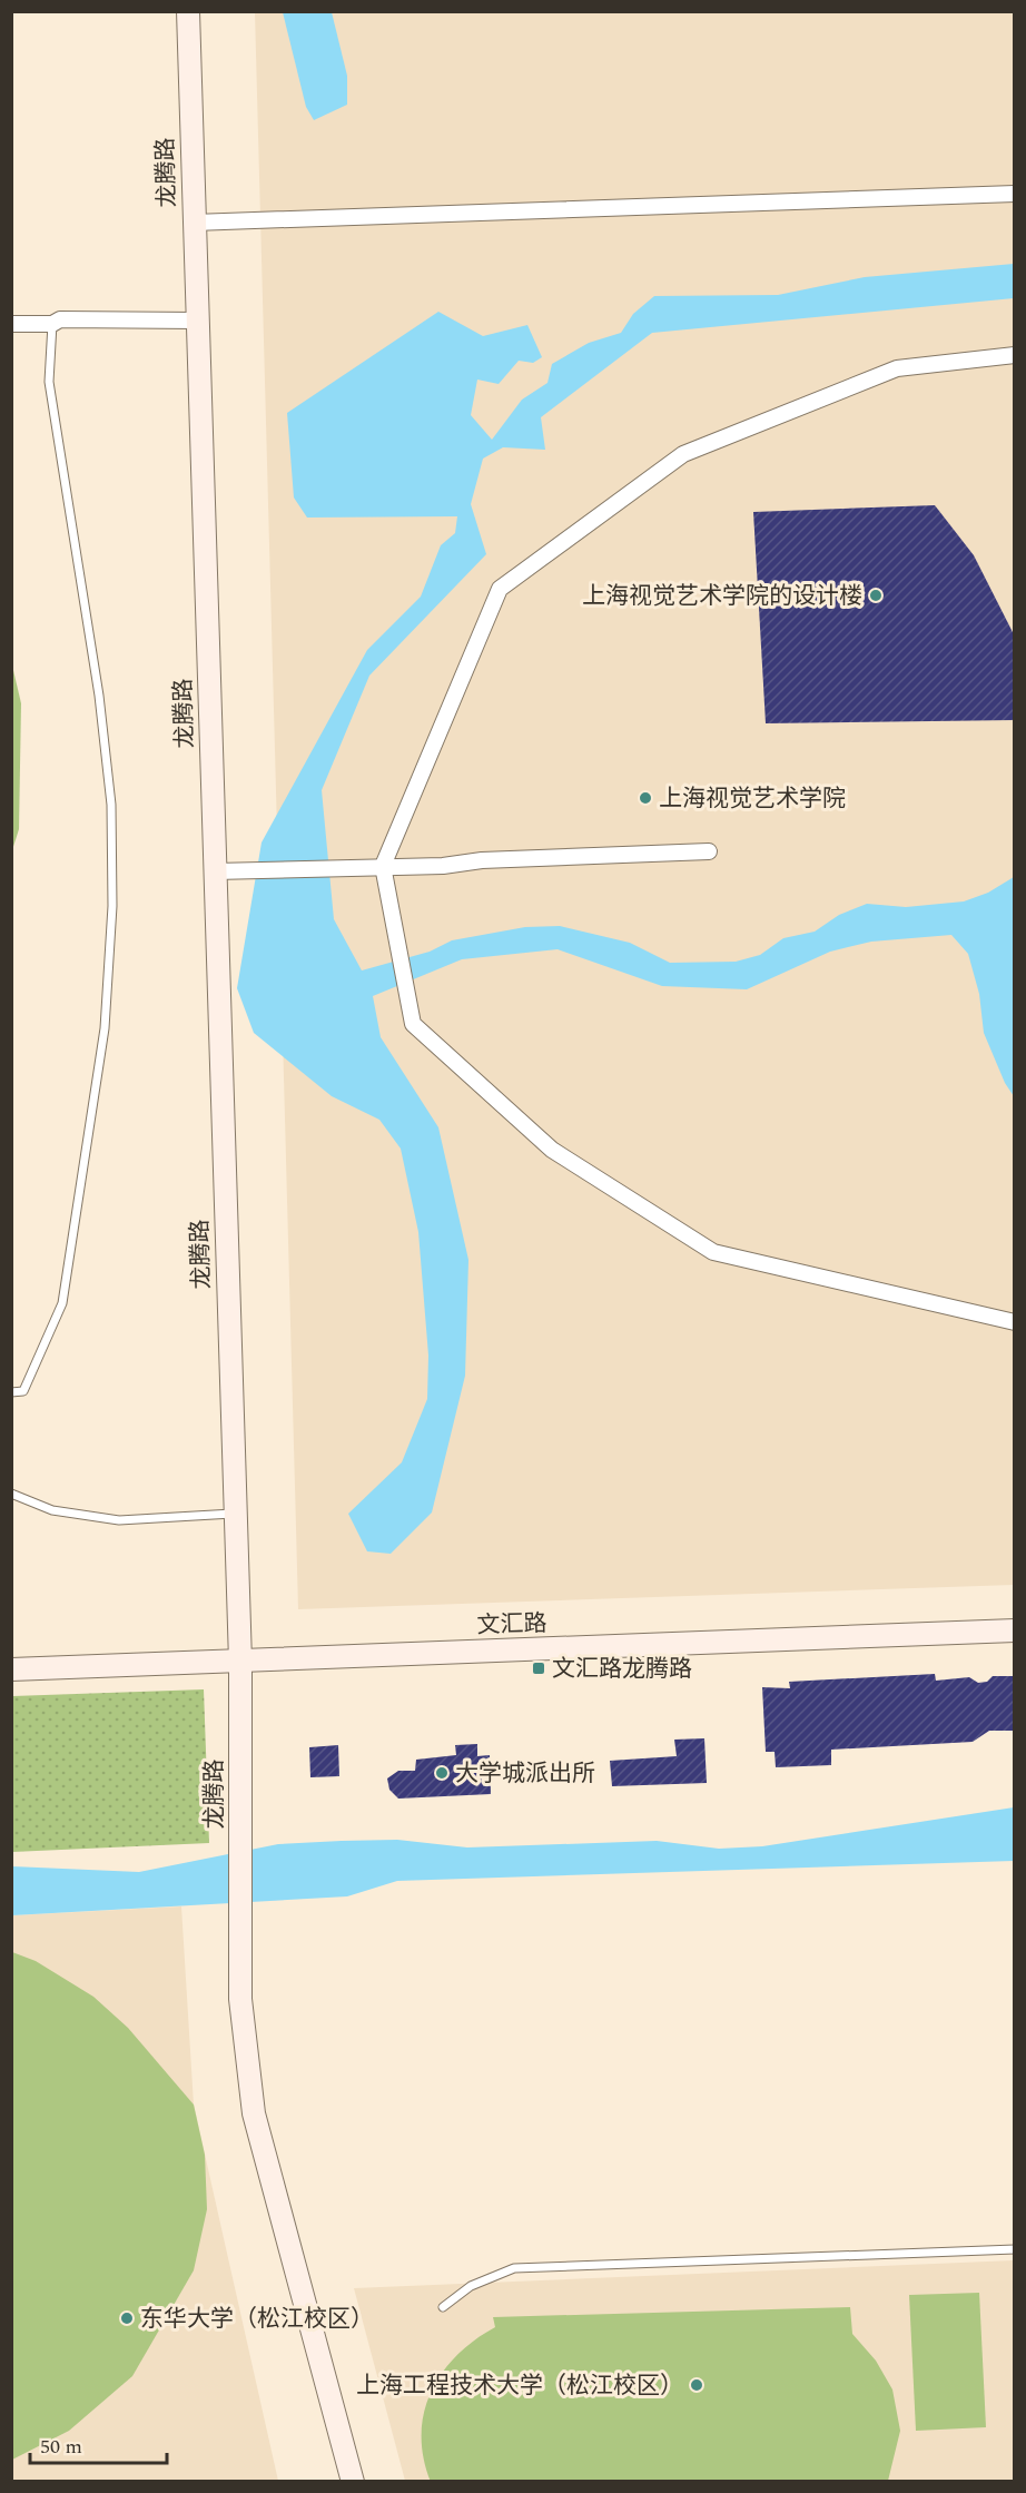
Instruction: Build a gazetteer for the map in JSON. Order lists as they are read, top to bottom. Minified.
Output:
{"streets":{"main road":["龙腾路","文汇路"]},"crossings":[["龙腾路","文汇路"]],"places":{"other":["上海视觉艺术学院的设计楼","上海视觉艺术学院","大学城派出所","东华大学（松江校区）","上海工程技术大学（松江校区）"],"transit":["文汇路龙腾路"]},"scale_bar":"50 m"}
